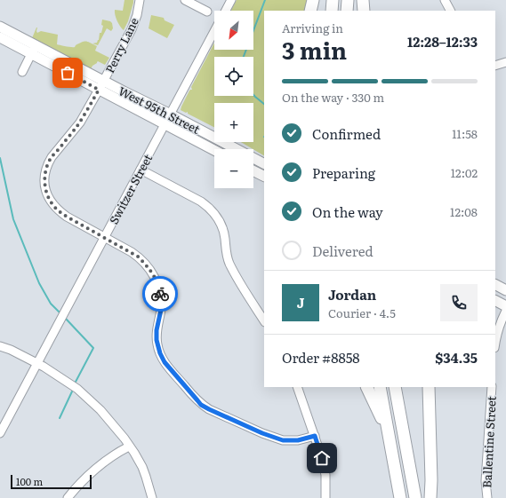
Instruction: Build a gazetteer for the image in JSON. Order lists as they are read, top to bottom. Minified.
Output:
{"streets":{"main road":["West 95th Street"],"street":["Perry Lane","Switzer Street","Ballentine Street"]},"crossings":[["Perry Lane","West 95th Street"],["Perry Lane","Switzer Street"],["West 95th Street","Switzer Street"]],"scale_bar":"100 m","north":"bottom left","page":{"map_buttons":["+","−"],"heading":["3 min","Arriving in","12:28–12:33"],"panel":["Jordan","Courier · 4.5","Order #8858","$34.35"],"bar":"On the way · 330 m","list":[["Confirmed","11:58"],["Preparing","12:02"],["On the way","12:08"],"Delivered"],"round":"J","scale":"100 m"}}
